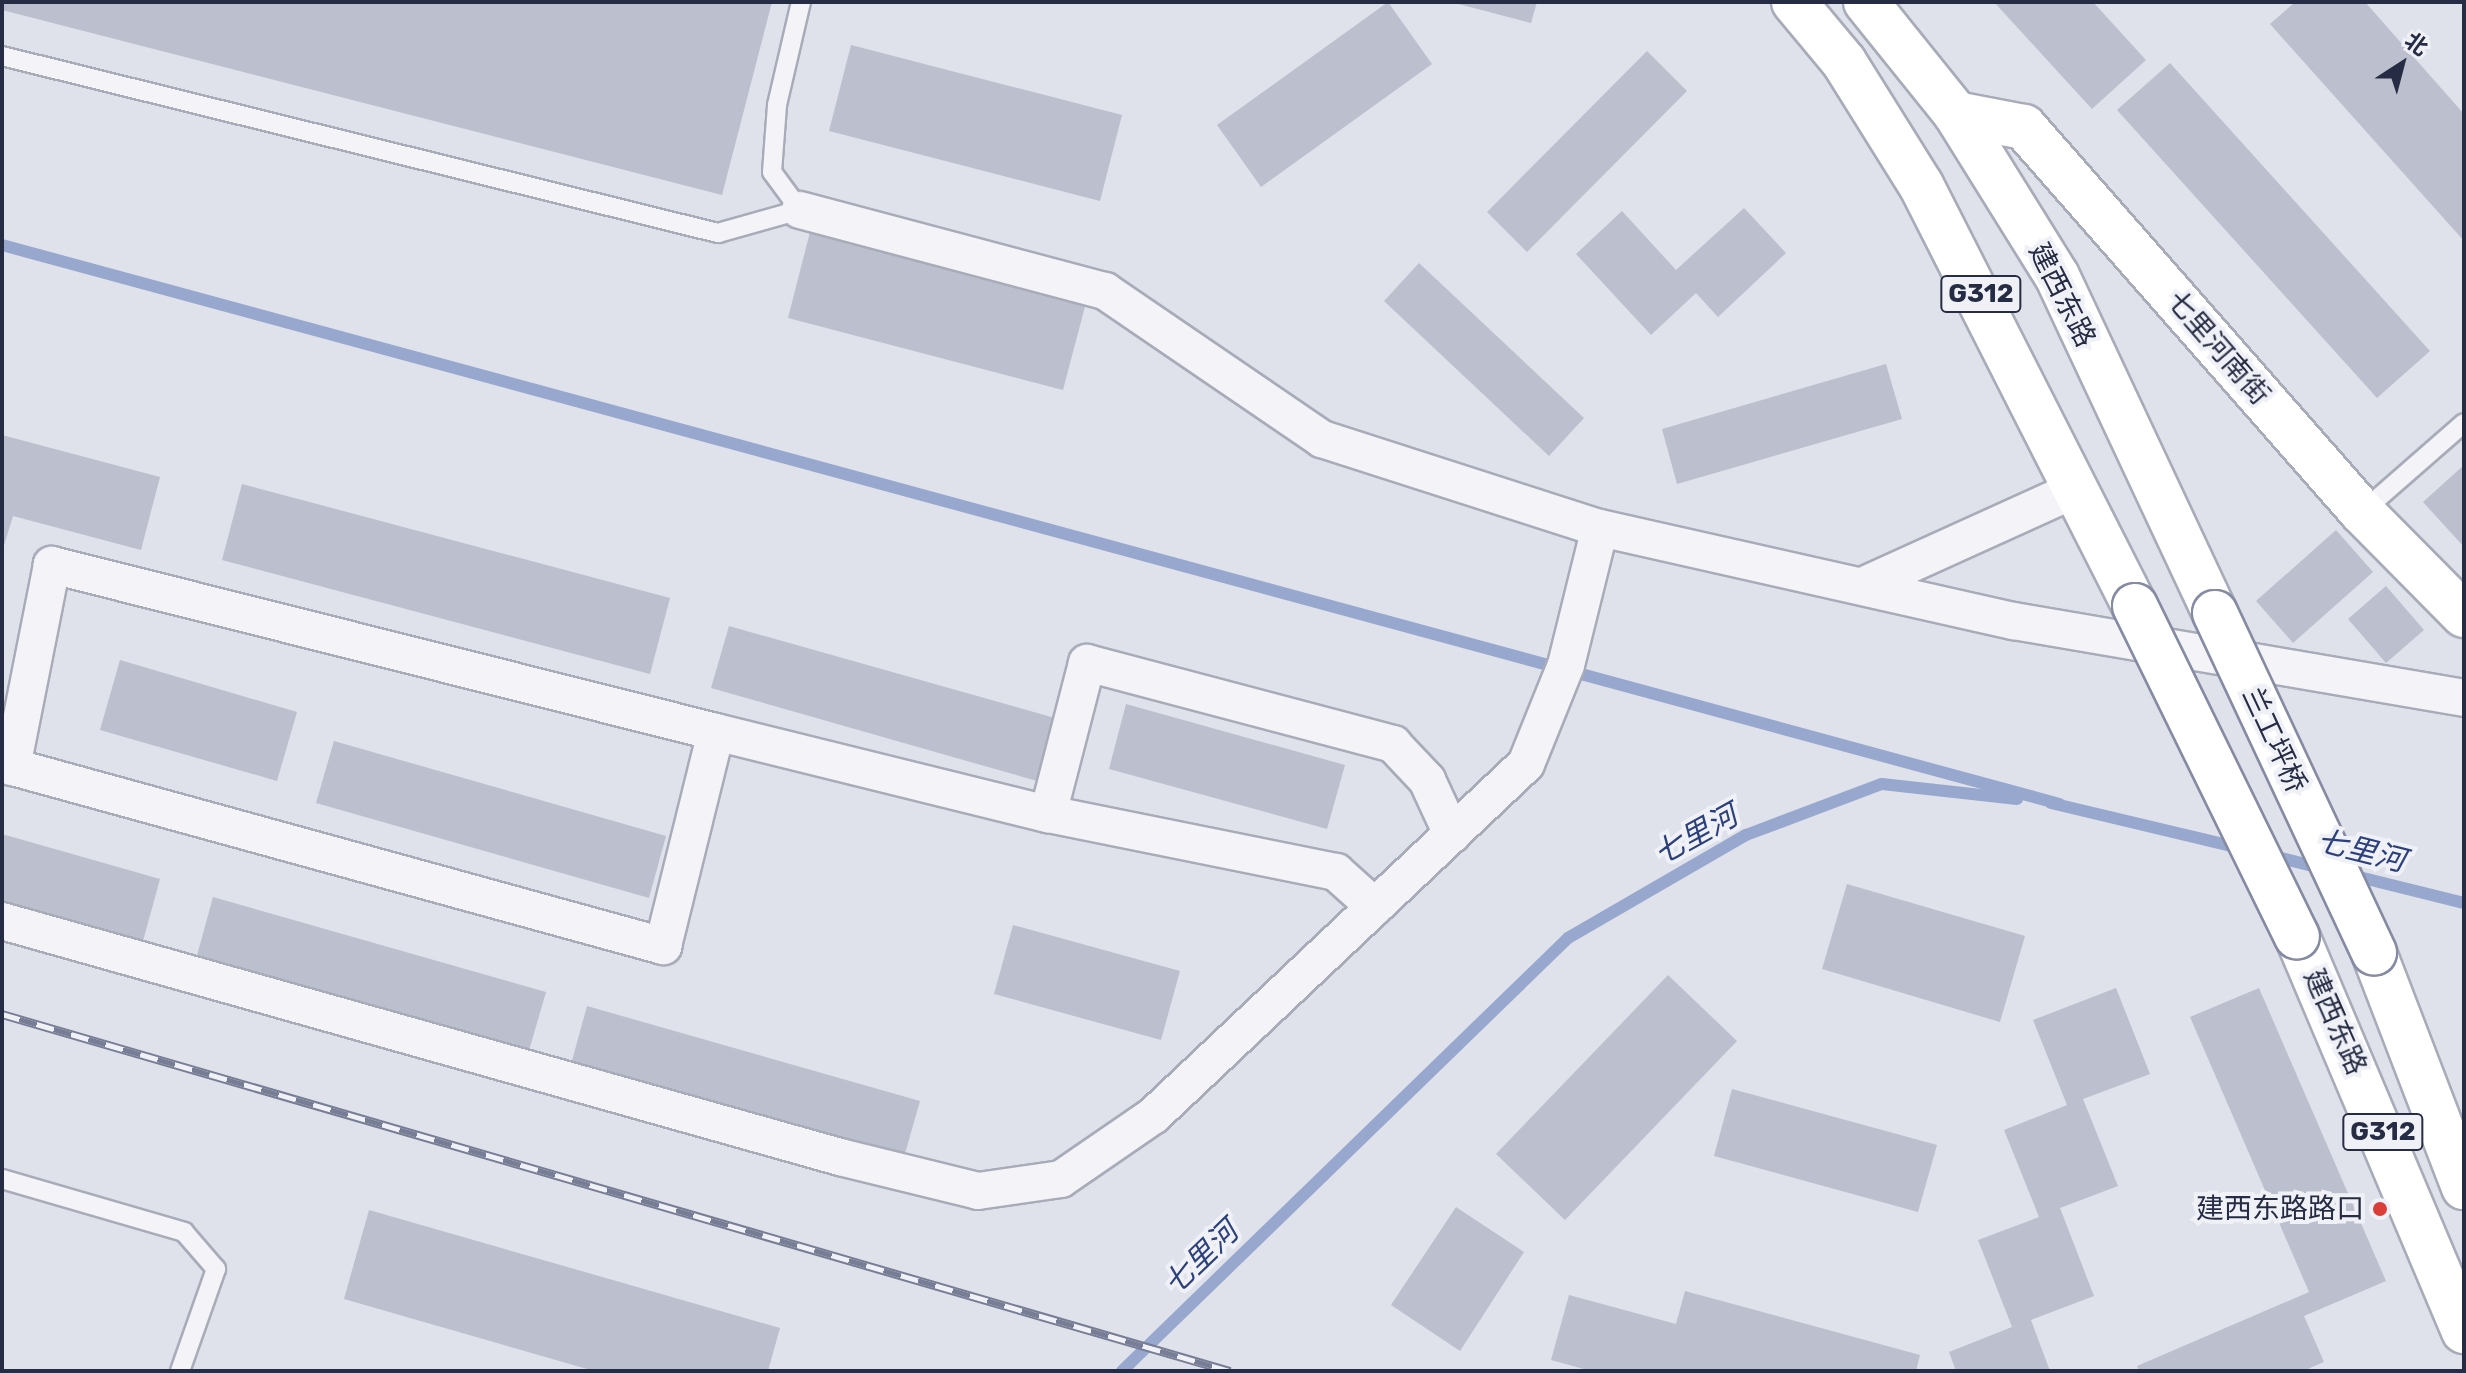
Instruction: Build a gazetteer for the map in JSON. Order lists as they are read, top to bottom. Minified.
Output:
{"streets":{"main road":["G312","建西东路","七里河南街","兰工坪桥"]},"crossings":[["G312","建西东路"],["建西东路","七里河南街"],["建西东路","兰工坪桥"]],"water":["七里河"],"places":["建西东路路口"],"north":"top right"}
